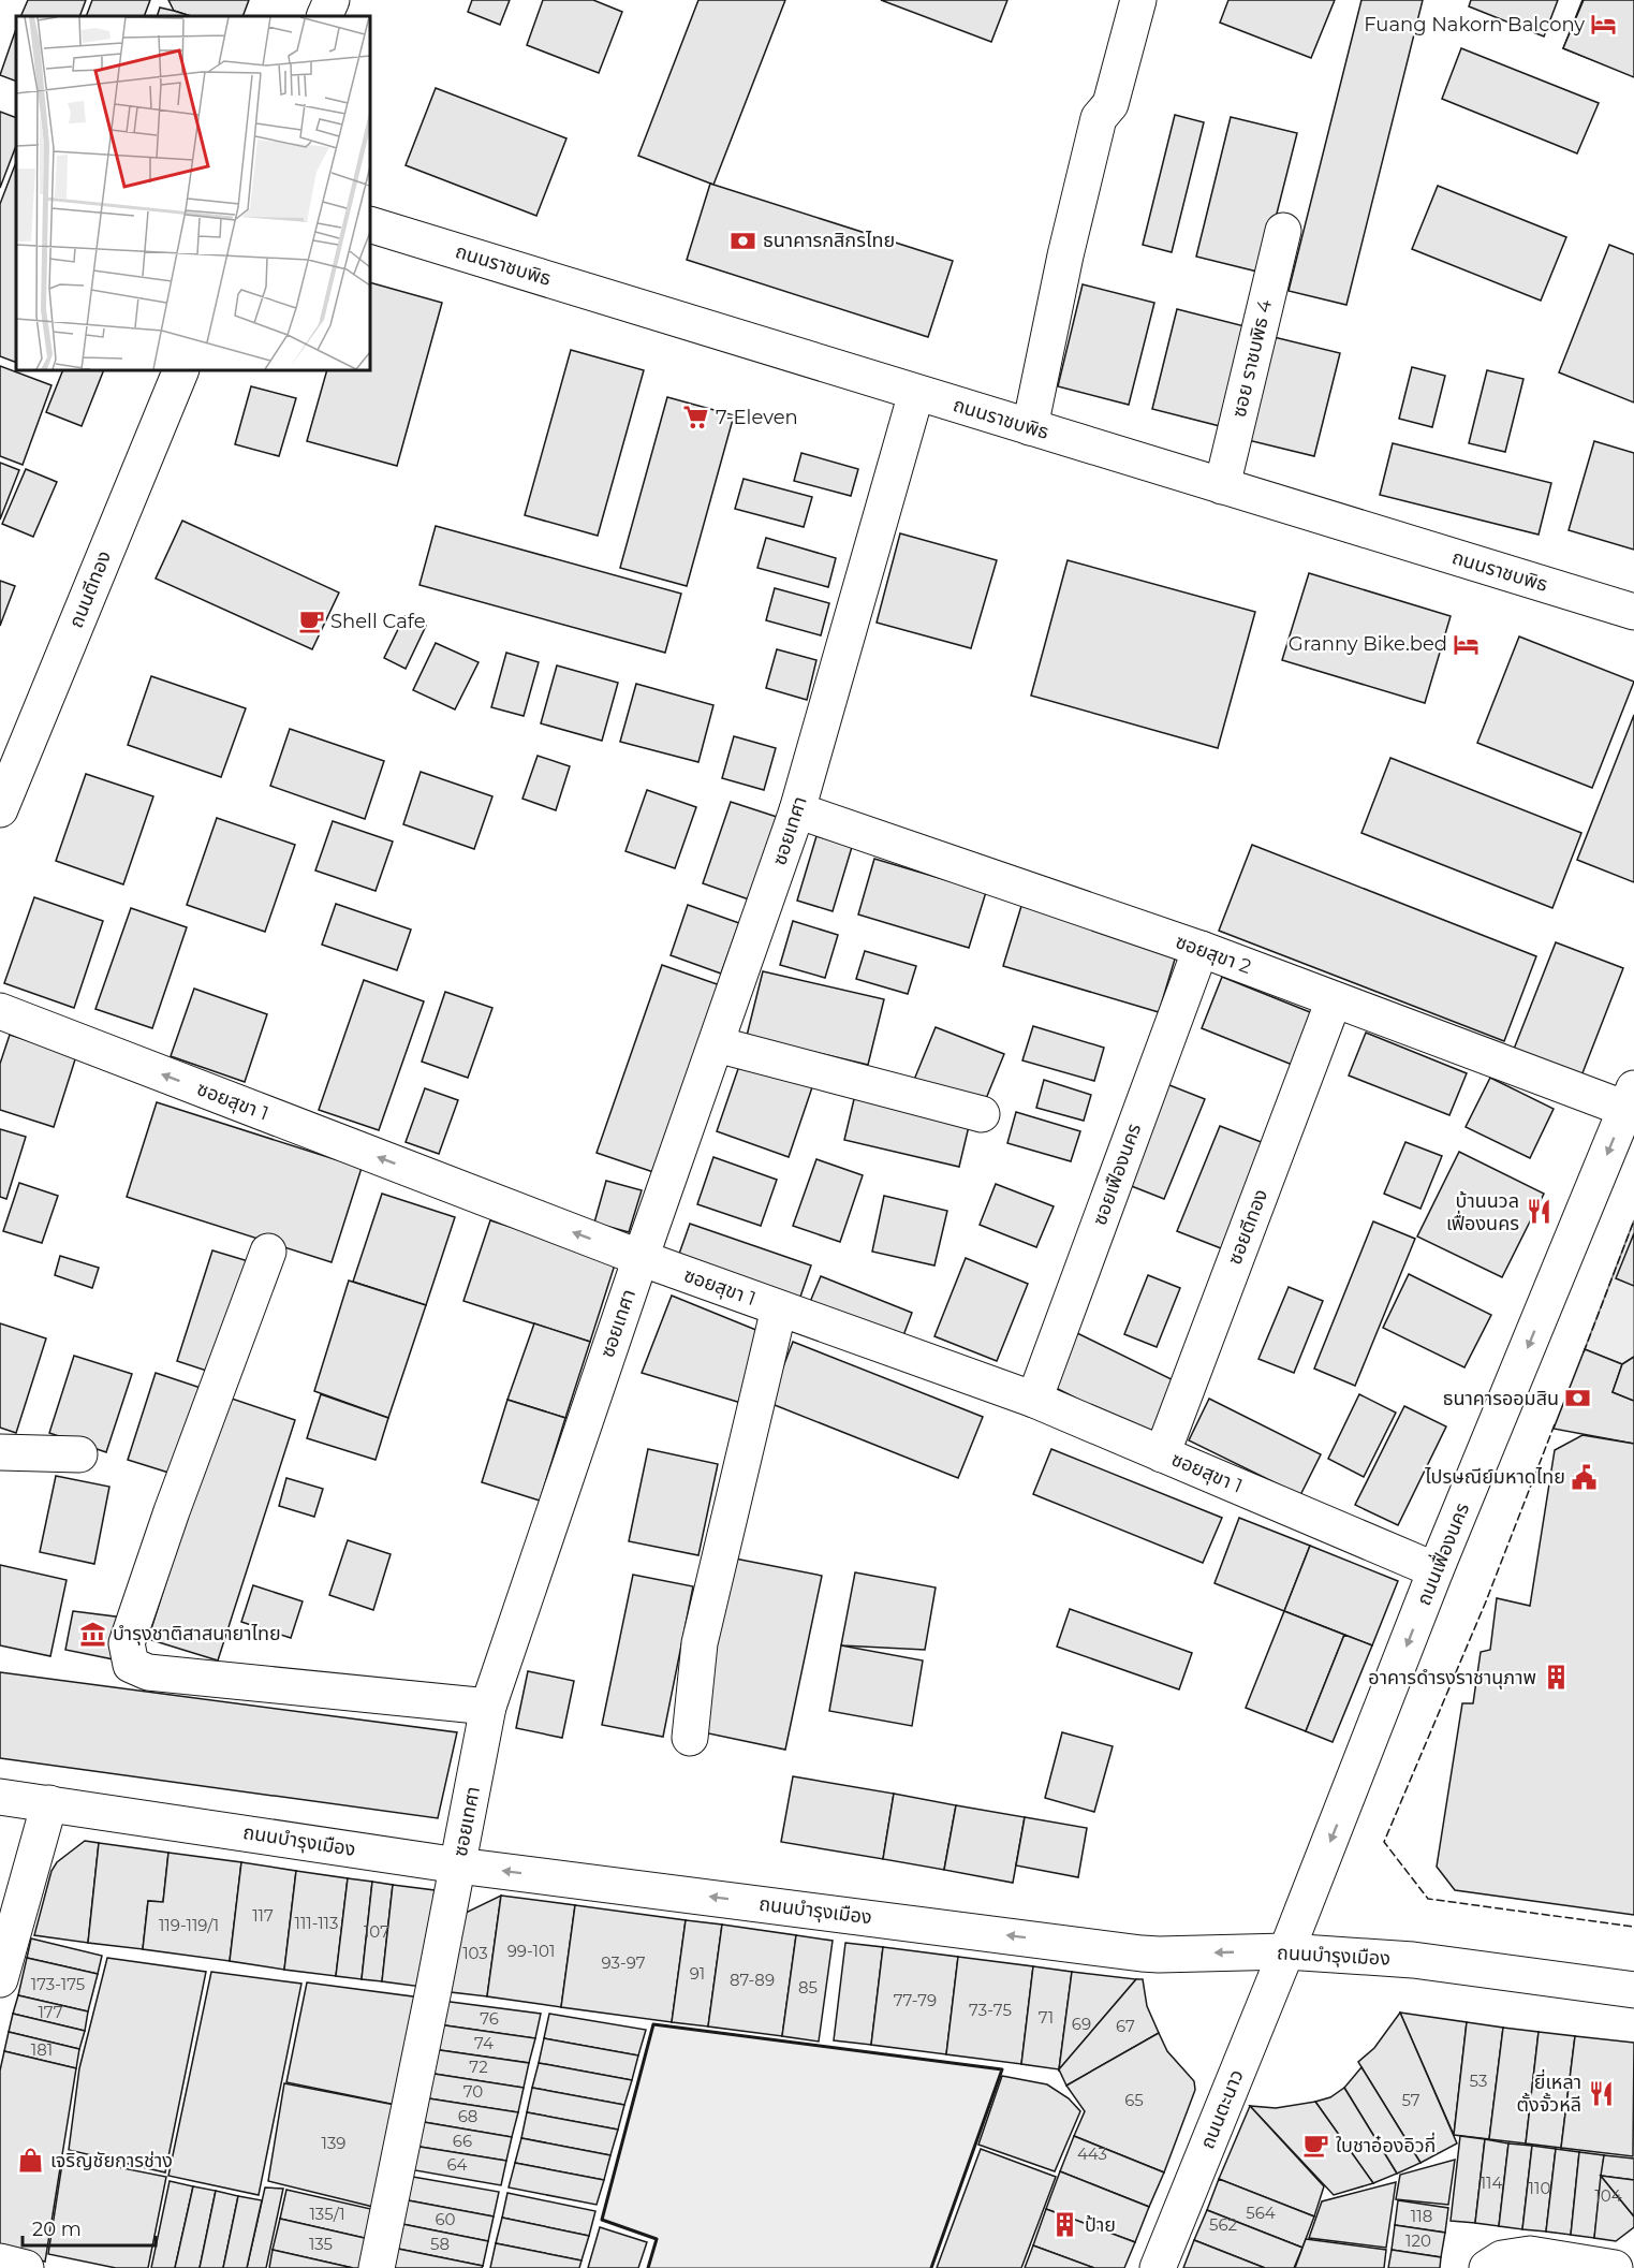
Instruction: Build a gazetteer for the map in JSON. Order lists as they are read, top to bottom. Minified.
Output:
{"streets":{"street":["ถนนราชบพิธ","ซอย ราชบพิธ 4","ถนนตีทอง","ซอยเทศา","ซอยสุขา 2","ซอยสุขา 1","ซอยเฟืองนคร","ซอยตีทอง","ถนนเฟื่องนคร","ถนนบำรุงเมือง","ถนนตะนาว"]},"crossings":[["ถนนราชบพิธ","ซอย ราชบพิธ 4"],["ถนนราชบพิธ","ซอยเทศา"],["ซอยเทศา","ซอยสุขา 2"],["ซอยเทศา","ซอยสุขา 1"],["ซอยเทศา","ถนนบำรุงเมือง"],["ซอยสุขา 2","ซอยเฟืองนคร"],["ซอยสุขา 2","ซอยตีทอง"],["ซอยสุขา 2","ถนนเฟื่องนคร"],["ซอยสุขา 1","ซอยเฟืองนคร"],["ซอยสุขา 1","ซอยตีทอง"],["ซอยสุขา 1","ถนนเฟื่องนคร"],["ถนนเฟื่องนคร","ถนนบำรุงเมือง"],["ถนนเฟื่องนคร","ถนนตะนาว"],["ถนนบำรุงเมือง","ถนนตะนาว"]],"one_way":["ซอยสุขา 1","ถนนเฟื่องนคร","ถนนบำรุงเมือง"],"places":{"hotel":["Fuang Nakorn Balcony","Granny Bike.bed"],"bank":["ธนาคารกสิกรไทย","ธนาคารออมสิน"],"supermarket":["7-Eleven"],"cafe":["Shell Cafe","ใบชาอ๋องอิวกี่"],"restaurant":["บ้านนวล เฟื่องนคร","ยี่เหลา ตั้งจั้วหลี"],"public building":["ไปรษณีย์มหาดไทย"],"museum":["บำรุงชาติสาสนายาไทย"],"building":["อาคารดำรงราชานุภาพ","ป้าย"],"shop":["เจริญชัยการช่าง"]},"house_numbers":["117","111-113","119-119/1","107","99-101","103","93-97","91","87-89","173-175","85","77-79","73-75","177","71","76","69","67","74","181","72","53","70","65","57","68","66","139","443","64","114","110","104","564","135/1","118","60","562","120","135","58"],"scale_bar":"20 m"}
